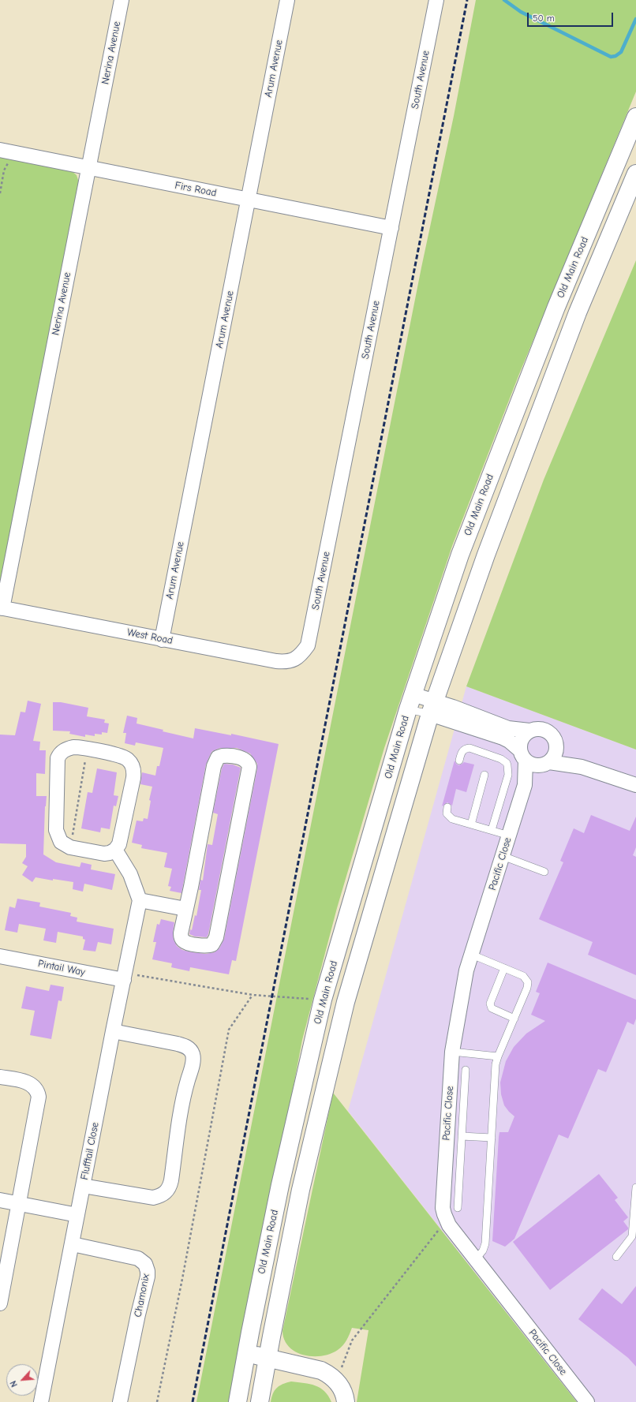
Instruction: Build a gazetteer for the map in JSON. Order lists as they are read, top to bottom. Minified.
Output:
{"streets":{"main road":["Old Main Road"],"street":["Nerina Avenue","Arum Avenue","South Avenue","Firs Road","West Road","Pacific Close","Pintail Way","Flufftail Close","Chamonix"]},"crossings":[["Nerina Avenue","Firs Road"],["Nerina Avenue","West Road"],["Arum Avenue","Firs Road"],["Arum Avenue","West Road"],["South Avenue","Firs Road"],["South Avenue","West Road"],["Pintail Way","Flufftail Close"],["Flufftail Close","Chamonix"]],"scale_bar":"50 m","north":"bottom left"}
